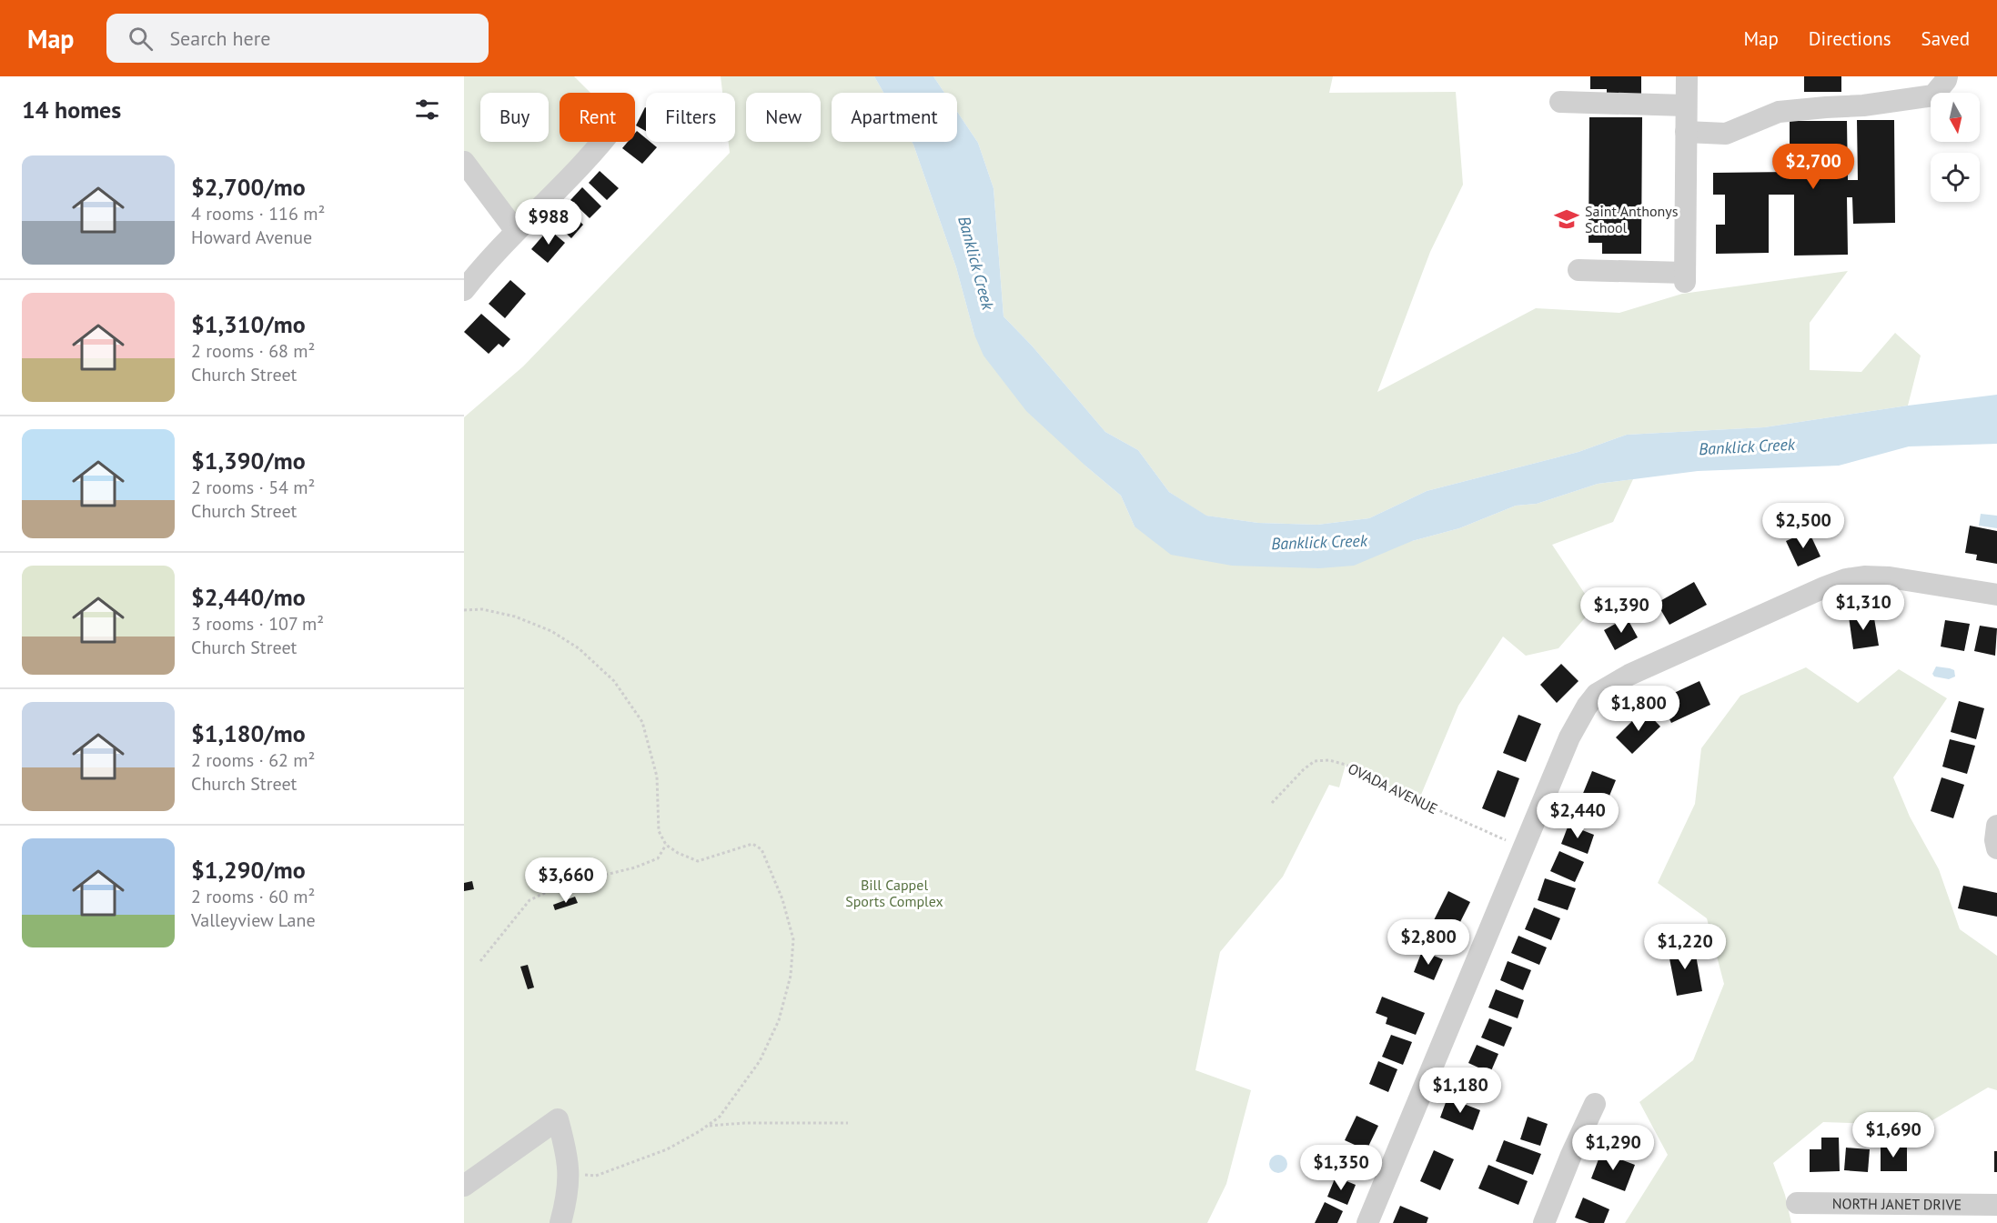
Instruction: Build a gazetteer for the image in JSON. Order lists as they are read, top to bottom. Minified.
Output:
{"streets":{"street":["NORTH JANET DRIVE"],"path":["OVADA AVENUE"]},"water":["Banklick Creek"],"parks":["Bill Cappel Sports Complex"],"places":{"school or university":["Saint Anthonys School"]},"north":"bottom","page":{"header":"Map","search":"Search here","nav":["Map","Directions","Saved"],"heading":"14 homes","chip":["Buy","Rent","Filters","New","Apartment"],"list":[{"name":"$2,700/mo","note":"4 rooms · 116 m² · Howard Avenue"},{"name":"$1,310/mo","note":"2 rooms · 68 m² · Church Street"},{"name":"$1,390/mo","note":"2 rooms · 54 m² · Church Street"},{"name":"$2,440/mo","note":"3 rooms · 107 m² · Church Street"},{"name":"$1,180/mo","note":"2 rooms · 62 m² · Church Street"},{"name":"$1,290/mo","note":"2 rooms · 60 m² · Valleyview Lane"}],"price":["$2,700","$988","$2,500","$1,310","$1,390","$1,800","$2,440","$3,660","$2,800","$1,220","$1,180","$1,690","$1,290","$1,350"]}}
